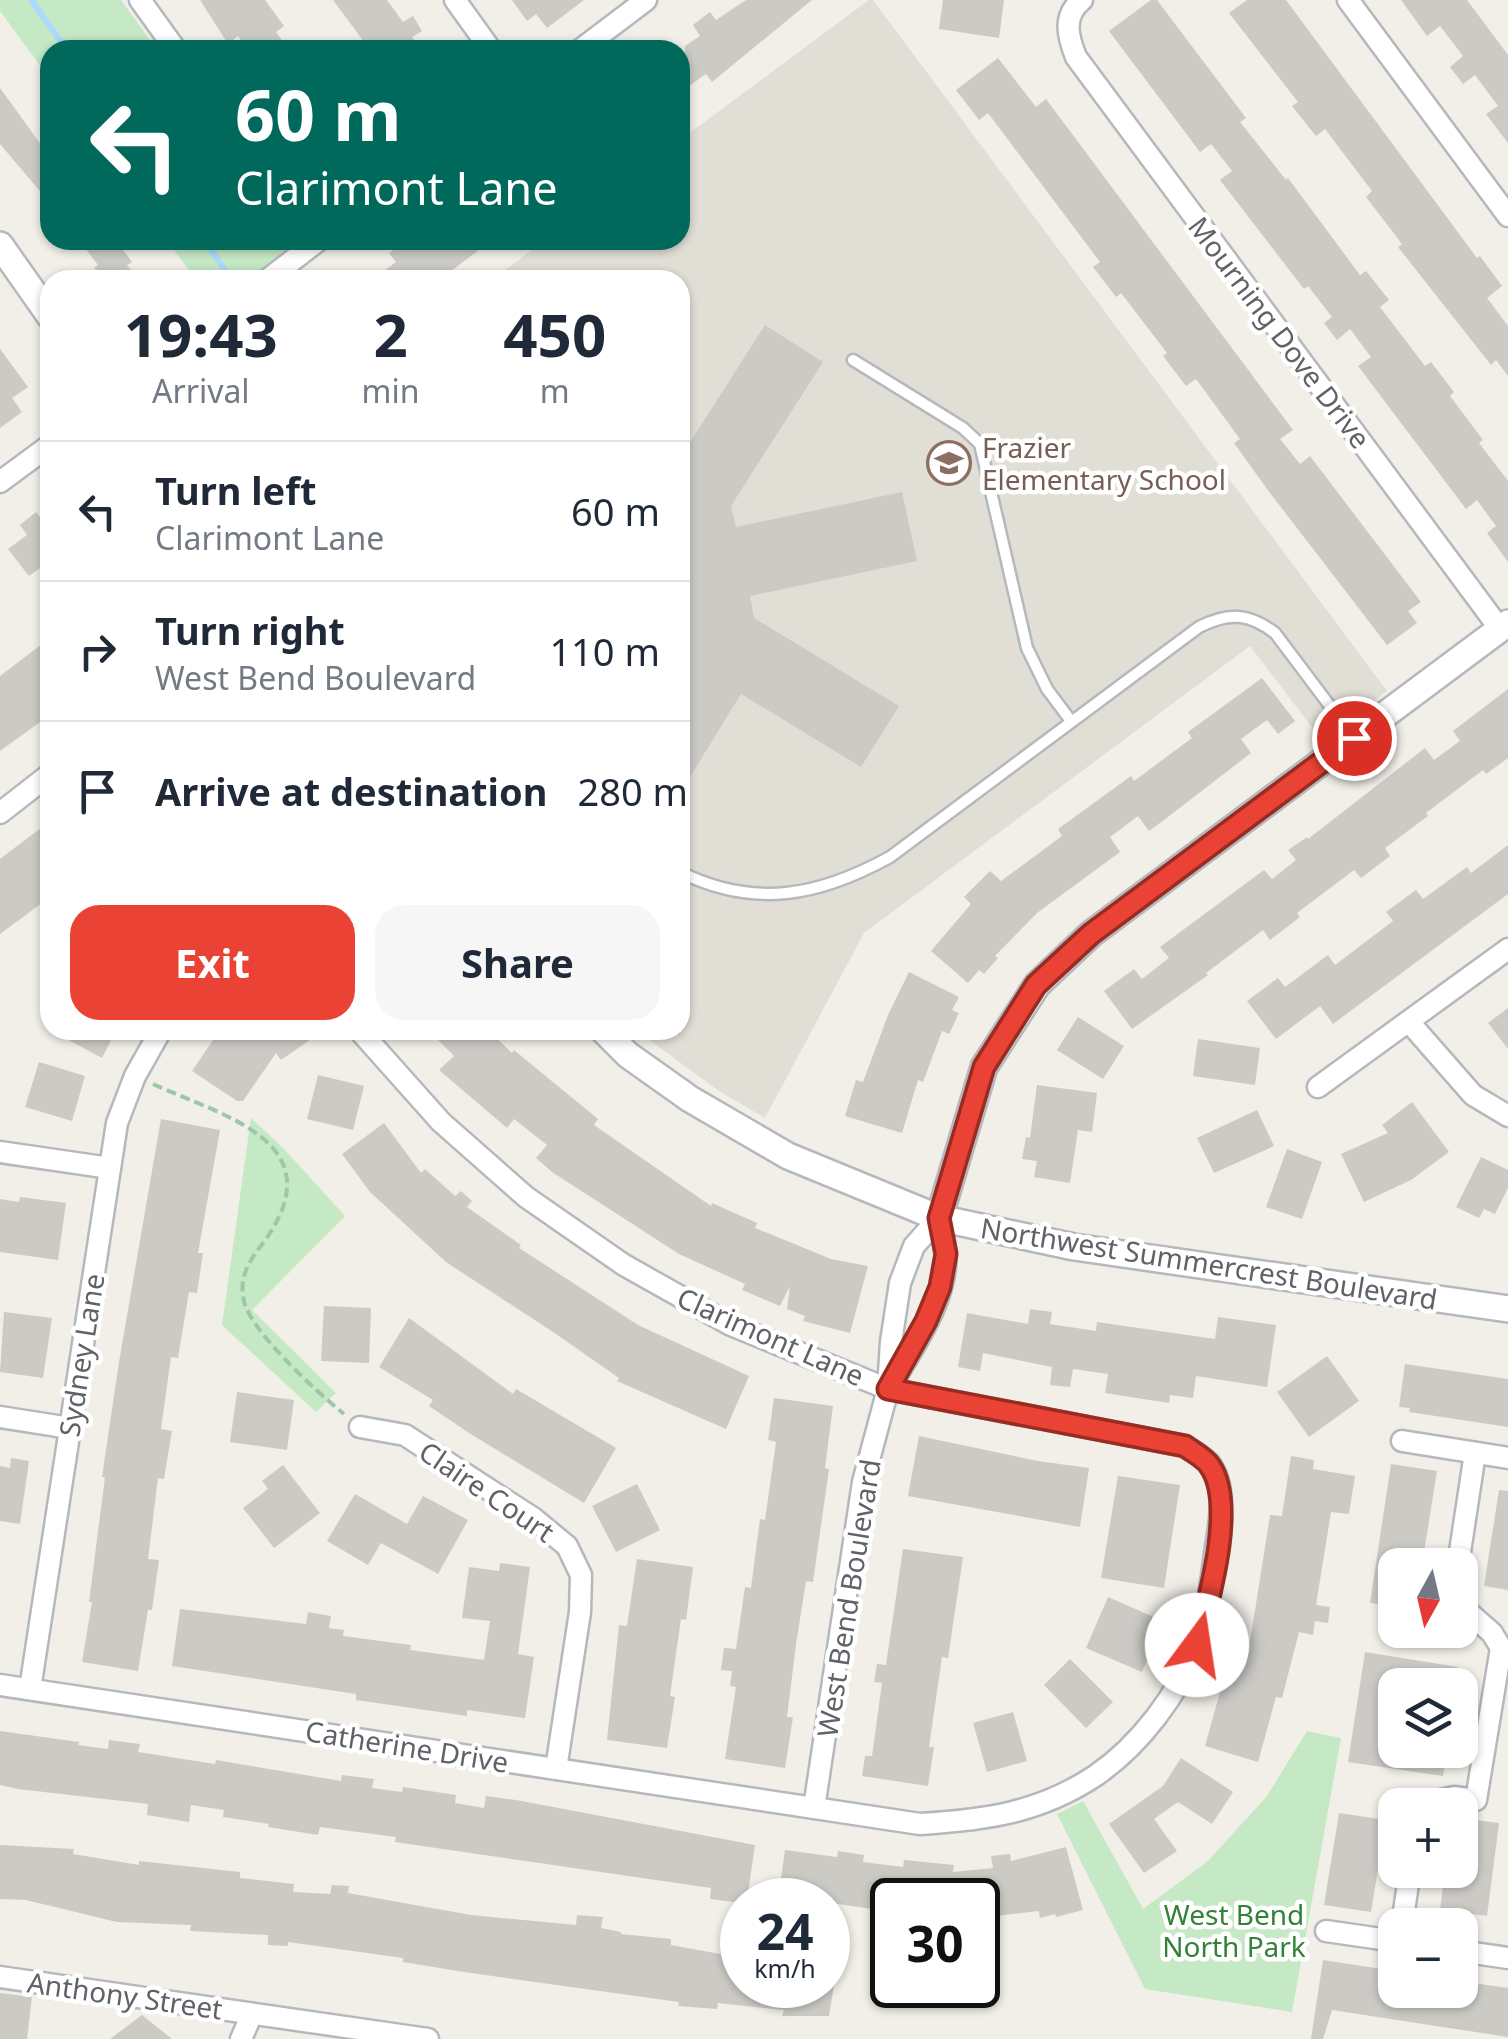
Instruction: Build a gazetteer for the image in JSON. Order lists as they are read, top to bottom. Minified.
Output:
{"streets":{"street":["Mourning Dove Drive","Northwest Summercrest Boulevard","Clarimont Lane","Sydney Lane","Claire Court","West Bend Boulevard","Catherine Drive","Anthony Street"]},"crossings":[["Mourning Dove Drive","West Bend Boulevard"],["Northwest Summercrest Boulevard","West Bend Boulevard"],["Clarimont Lane","West Bend Boulevard"],["Clarimont Lane","Catherine Drive"],["Sydney Lane","Catherine Drive"],["Claire Court","Catherine Drive"],["West Bend Boulevard","Catherine Drive"]],"parks":["West Bend North Park"],"places":{"school or university":["Frazier Elementary School"]},"north":"bottom","page":{"turn":["60 m","Clarimont Lane"],"eta":["19:43","Arrival","2","min","450","m"],"list":[{"name":"Turn left","note":"Clarimont Lane","value":"60 m"},{"name":"Turn right","note":"West Bend Boulevard","value":"110 m"},{"name":"Arrive at destination","value":"280 m"}],"buttons":["Exit","Share"],"map_buttons":["+","−"],"speed":"24 km/h","limit":"30"}}
